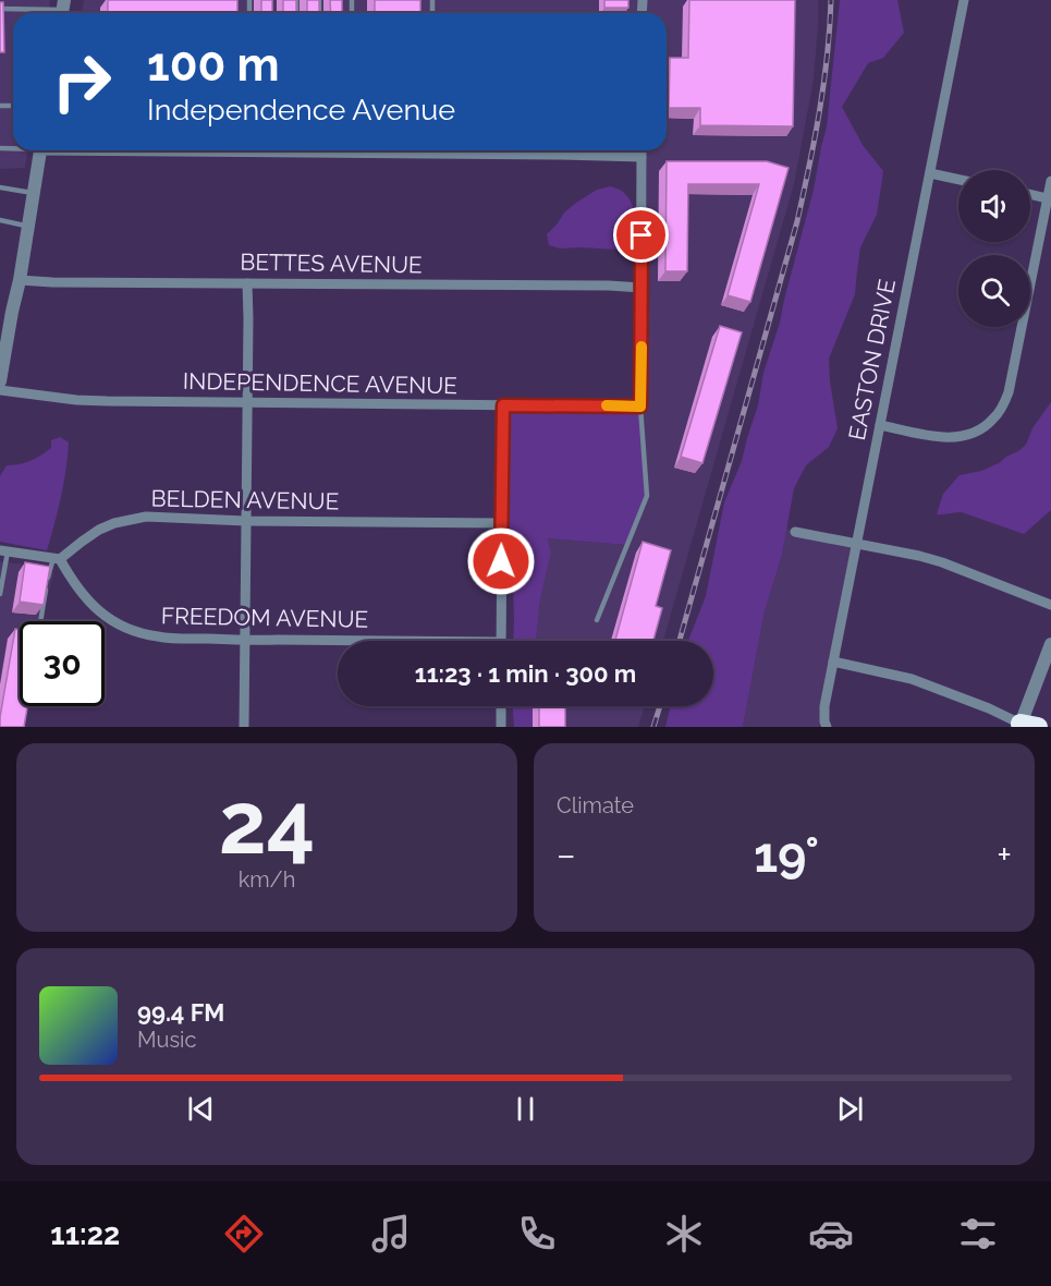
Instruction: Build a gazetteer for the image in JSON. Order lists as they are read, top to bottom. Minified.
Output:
{"streets":{"street":["BETTES AVENUE","EASTON DRIVE","INDEPENDENCE AVENUE","BELDEN AVENUE","FREEDOM AVENUE"]},"crossings":[["BELDEN AVENUE","FREEDOM AVENUE"]],"page":{"turn":["100 m","Independence Avenue"],"limit":"30","trip":"11:23 · 1 min · 300 m","tile":[["24","km/h"],"Climate"],"heat":["−","19°","+"],"song":["99.4 FM","Music"],"tabs":"11:22"}}
